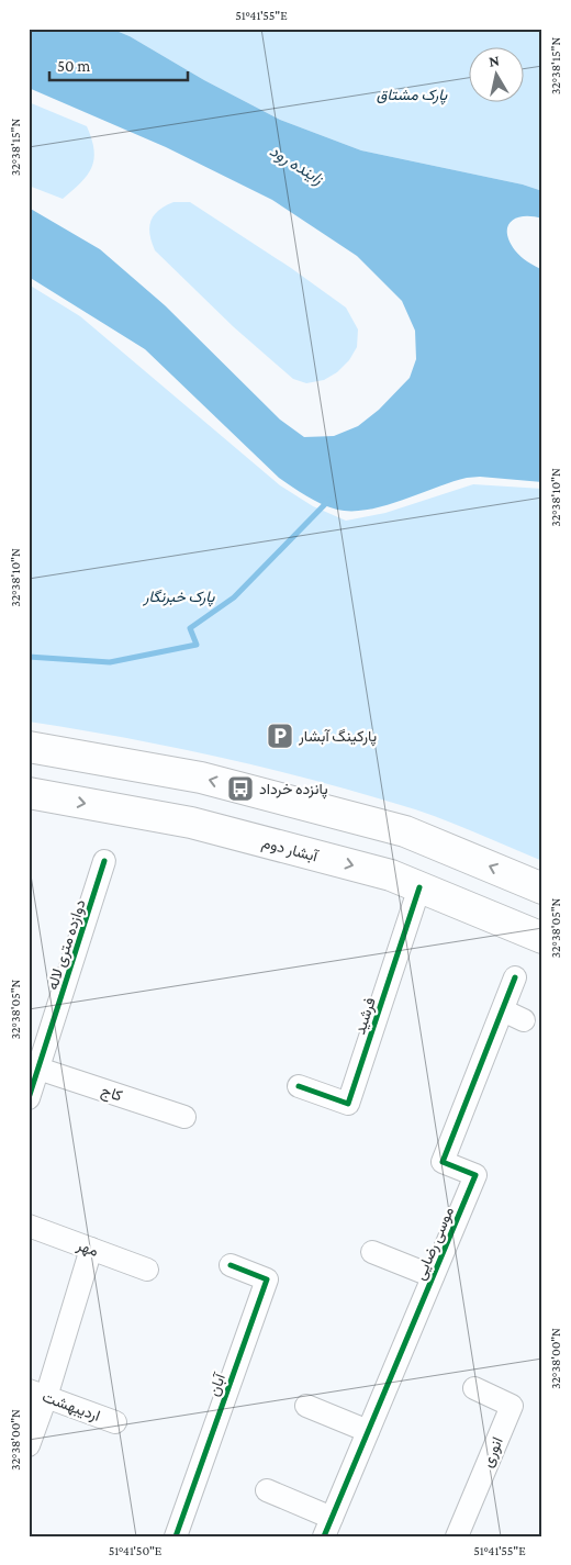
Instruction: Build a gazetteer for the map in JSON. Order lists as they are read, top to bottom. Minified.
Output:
{"streets":{"main road":["آبشار دوم"],"street":["دوازده متری لاله","فرشید","کاج","موسی رضایی","مهر","آبان","اردیبهشت","انوری"]},"crossings":[["آبشار دوم","فرشید"],["دوازده متری لاله","کاج"]],"water":["زاینده رود"],"parks":["پارک مشتاق","پارک خبرنگار"],"places":{"parking":["پارکینگ آبشار"],"bus stop":["پانزده خرداد"]},"scale_bar":"50 m","north":"top","coordinates":["51°41'55\"E","32°38'15\"N","32°38'10\"N","32°38'05\"N","32°38'00\"N","51°41'50\"E"]}
